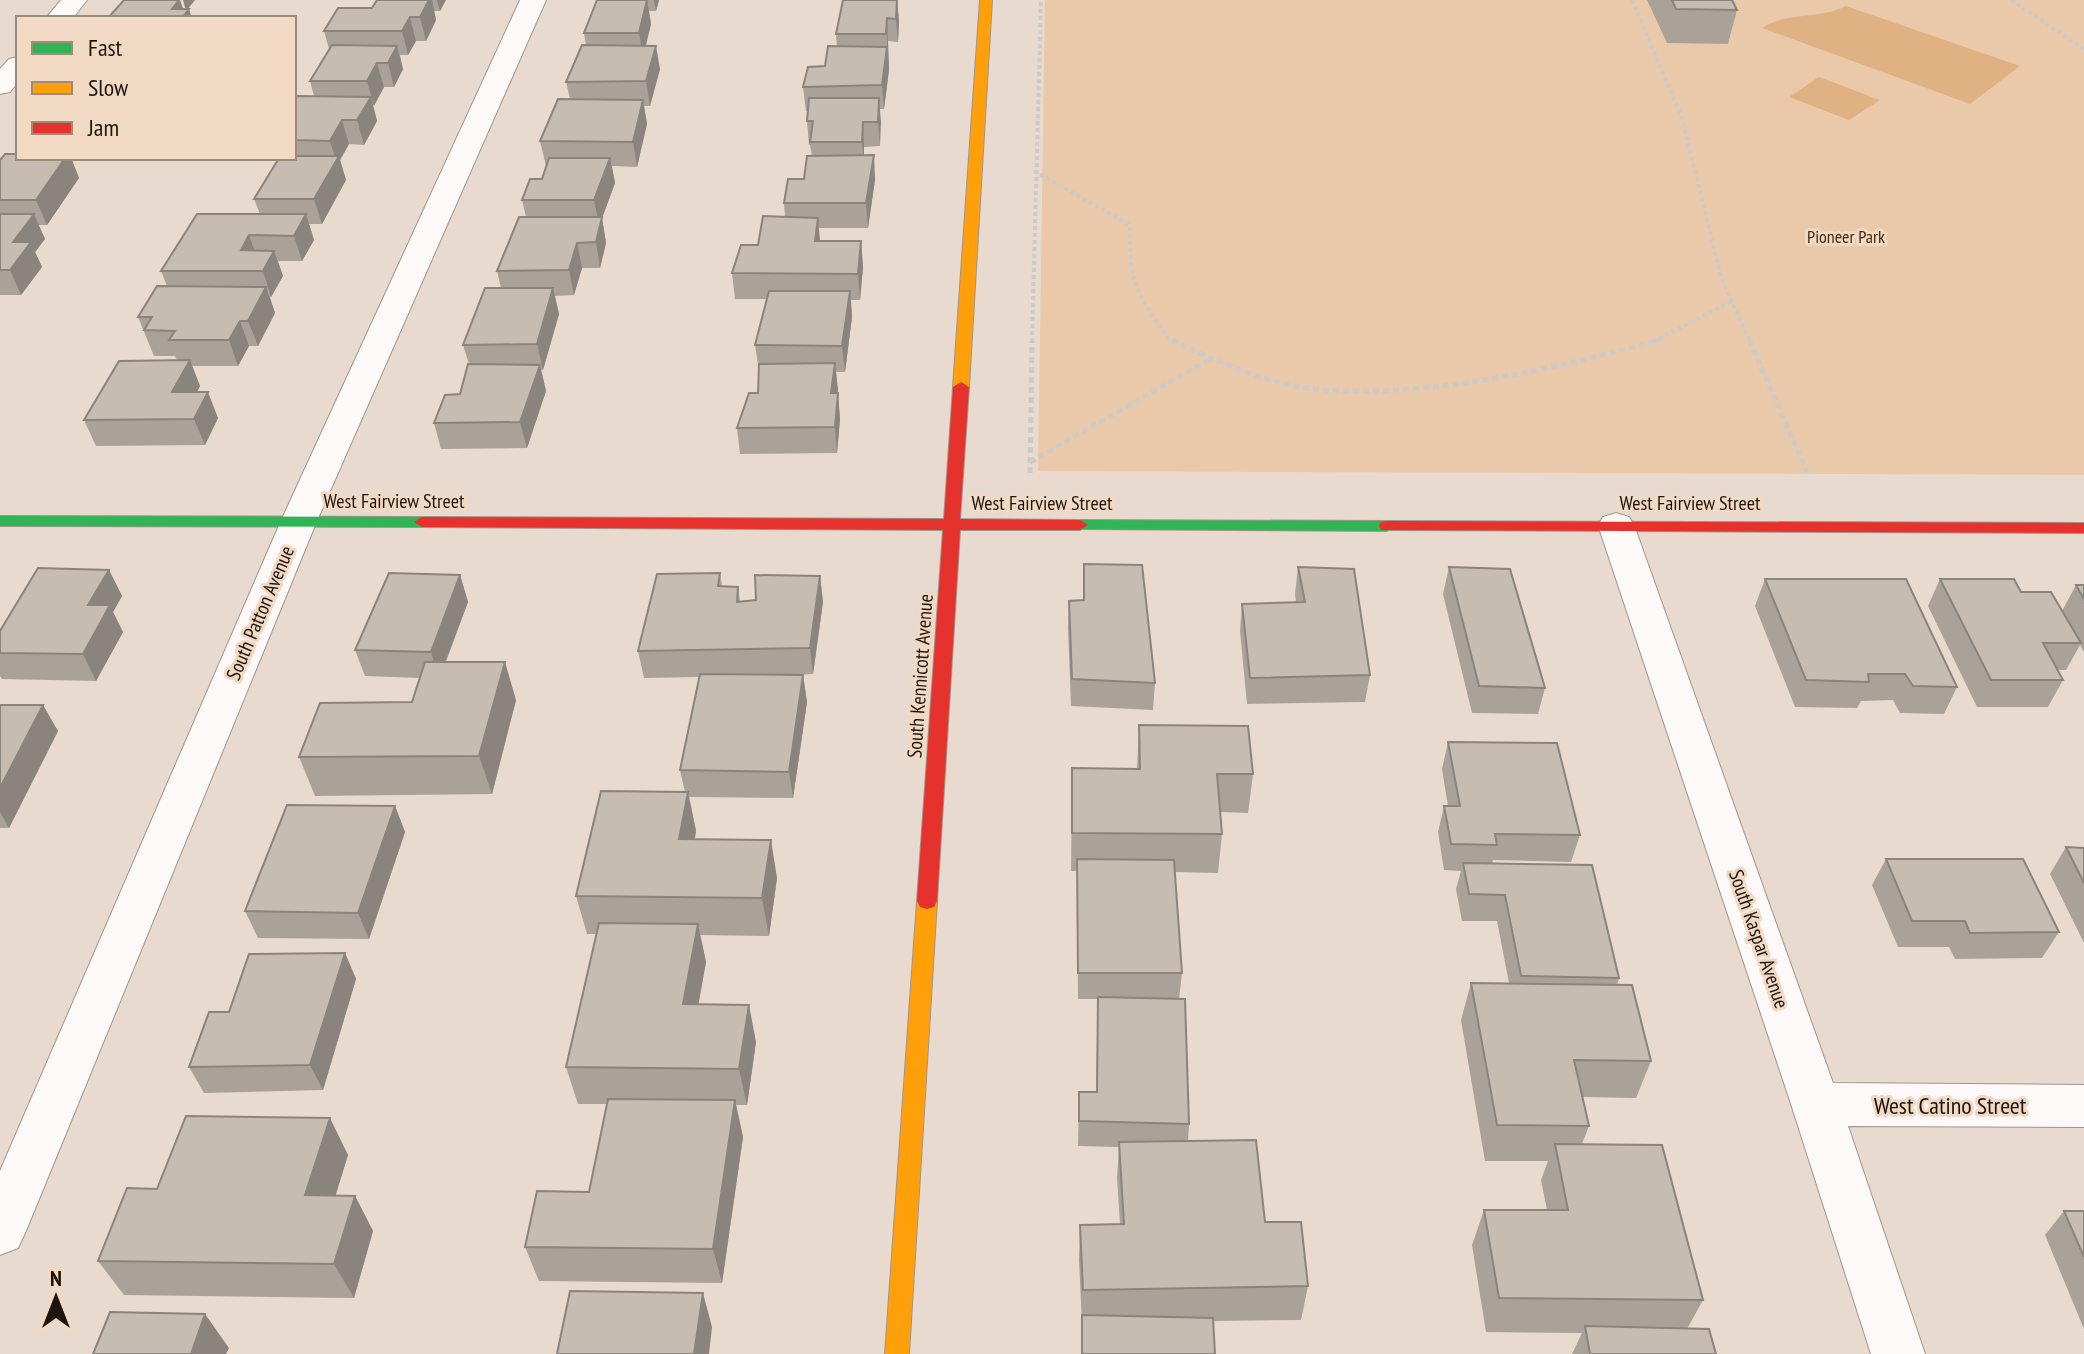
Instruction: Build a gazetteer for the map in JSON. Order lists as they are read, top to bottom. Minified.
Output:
{"streets":{"street":["West Fairview Street","South Patton Avenue","South Kennicott Avenue","South Kaspar Avenue","West Catino Street"]},"crossings":[["West Fairview Street","South Patton Avenue"],["West Fairview Street","South Kennicott Avenue"],["West Fairview Street","South Kaspar Avenue"],["South Kaspar Avenue","West Catino Street"]],"parks":["Pioneer Park"],"legend":["Fast","Slow","Jam"],"north":"top"}
